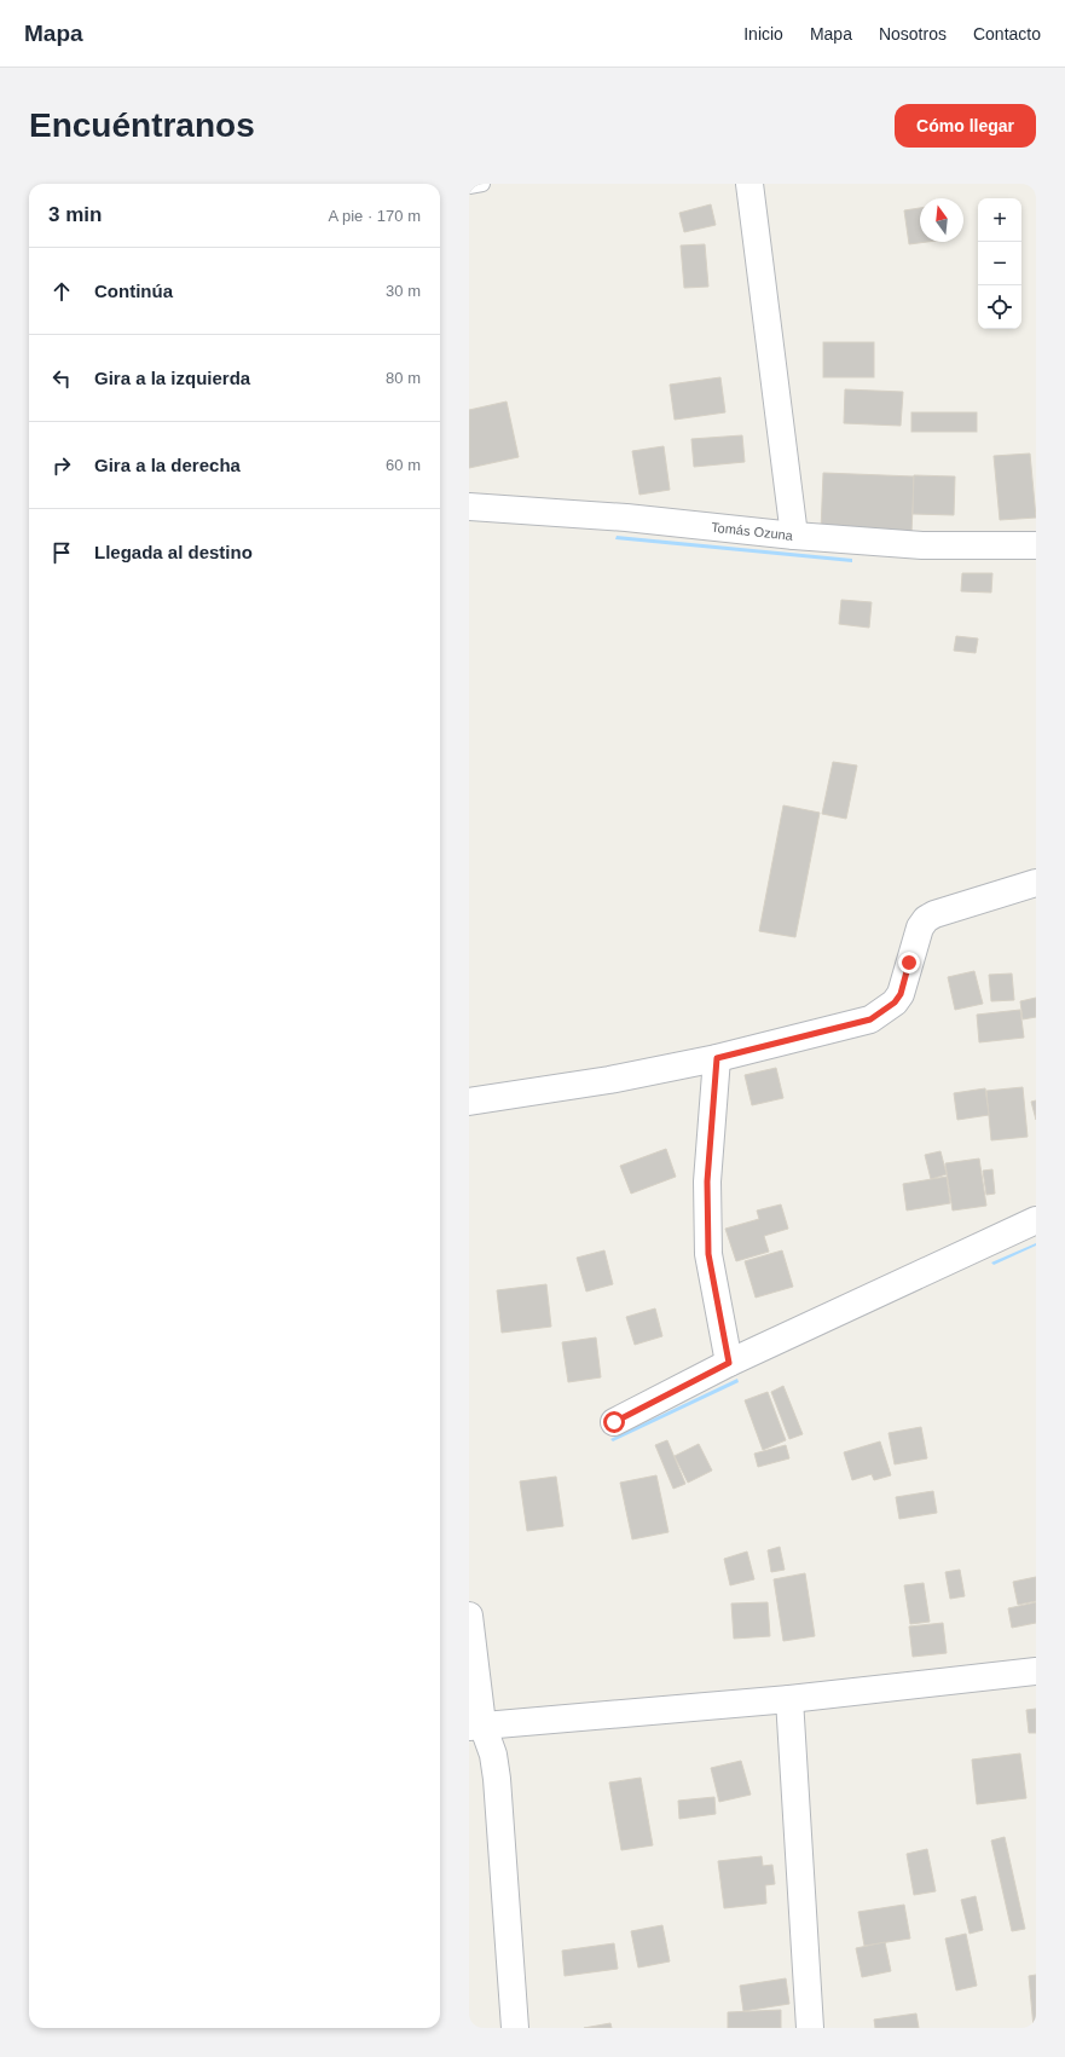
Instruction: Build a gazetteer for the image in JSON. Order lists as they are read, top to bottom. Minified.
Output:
{"streets":{"street":["Tomás Ozuna"]},"north":"top","page":{"header":"Mapa","nav":["Inicio","Mapa","Nosotros","Contacto"],"buttons":"Cómo llegar","title":"Encuéntranos","heading":["3 min","A pie · 170 m"],"map_buttons":["+","−"],"list":[["Continúa","30 m"],["Gira a la izquierda","80 m"],["Gira a la derecha","60 m"],"Llegada al destino"]}}
